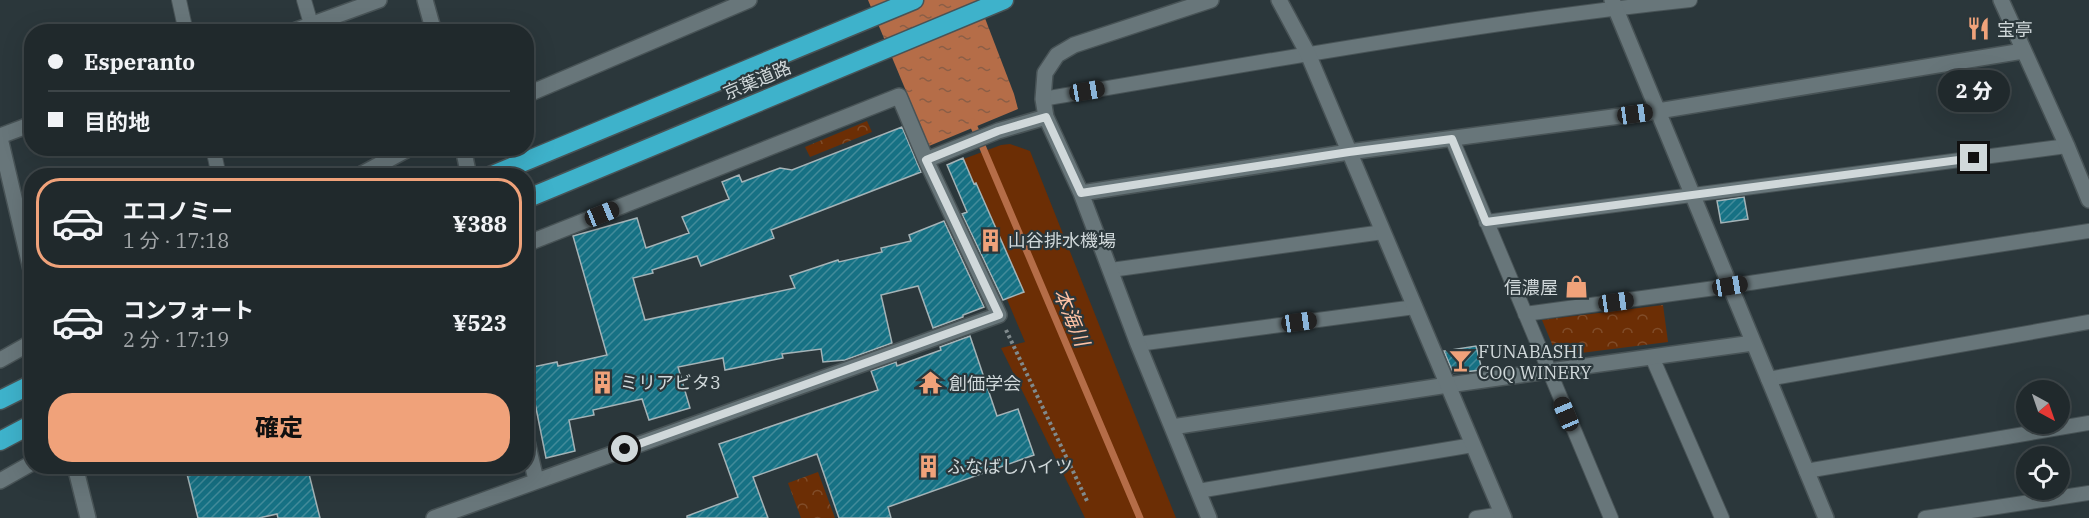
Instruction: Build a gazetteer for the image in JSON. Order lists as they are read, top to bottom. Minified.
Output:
{"streets":{"highway":["京葉道路"]},"water":["本海川"],"places":{"restaurant":["宝亭"],"building":["山谷排水機場","ミリアビタ3","ふなばしハイツ"],"shop":["信濃屋"],"bar":["FUNABASHI COQ WINERY"],"temple":["創価学会"]},"north":"bottom right","page":{"banner":["Esperanto","目的地"],"bubble":"2 分","list":[{"name":"エコノミー","note":"1 分 · 17:18","value":"¥388"},{"name":"コンフォート","note":"2 分 · 17:19","value":"¥523"}],"buttons":"確定"}}
